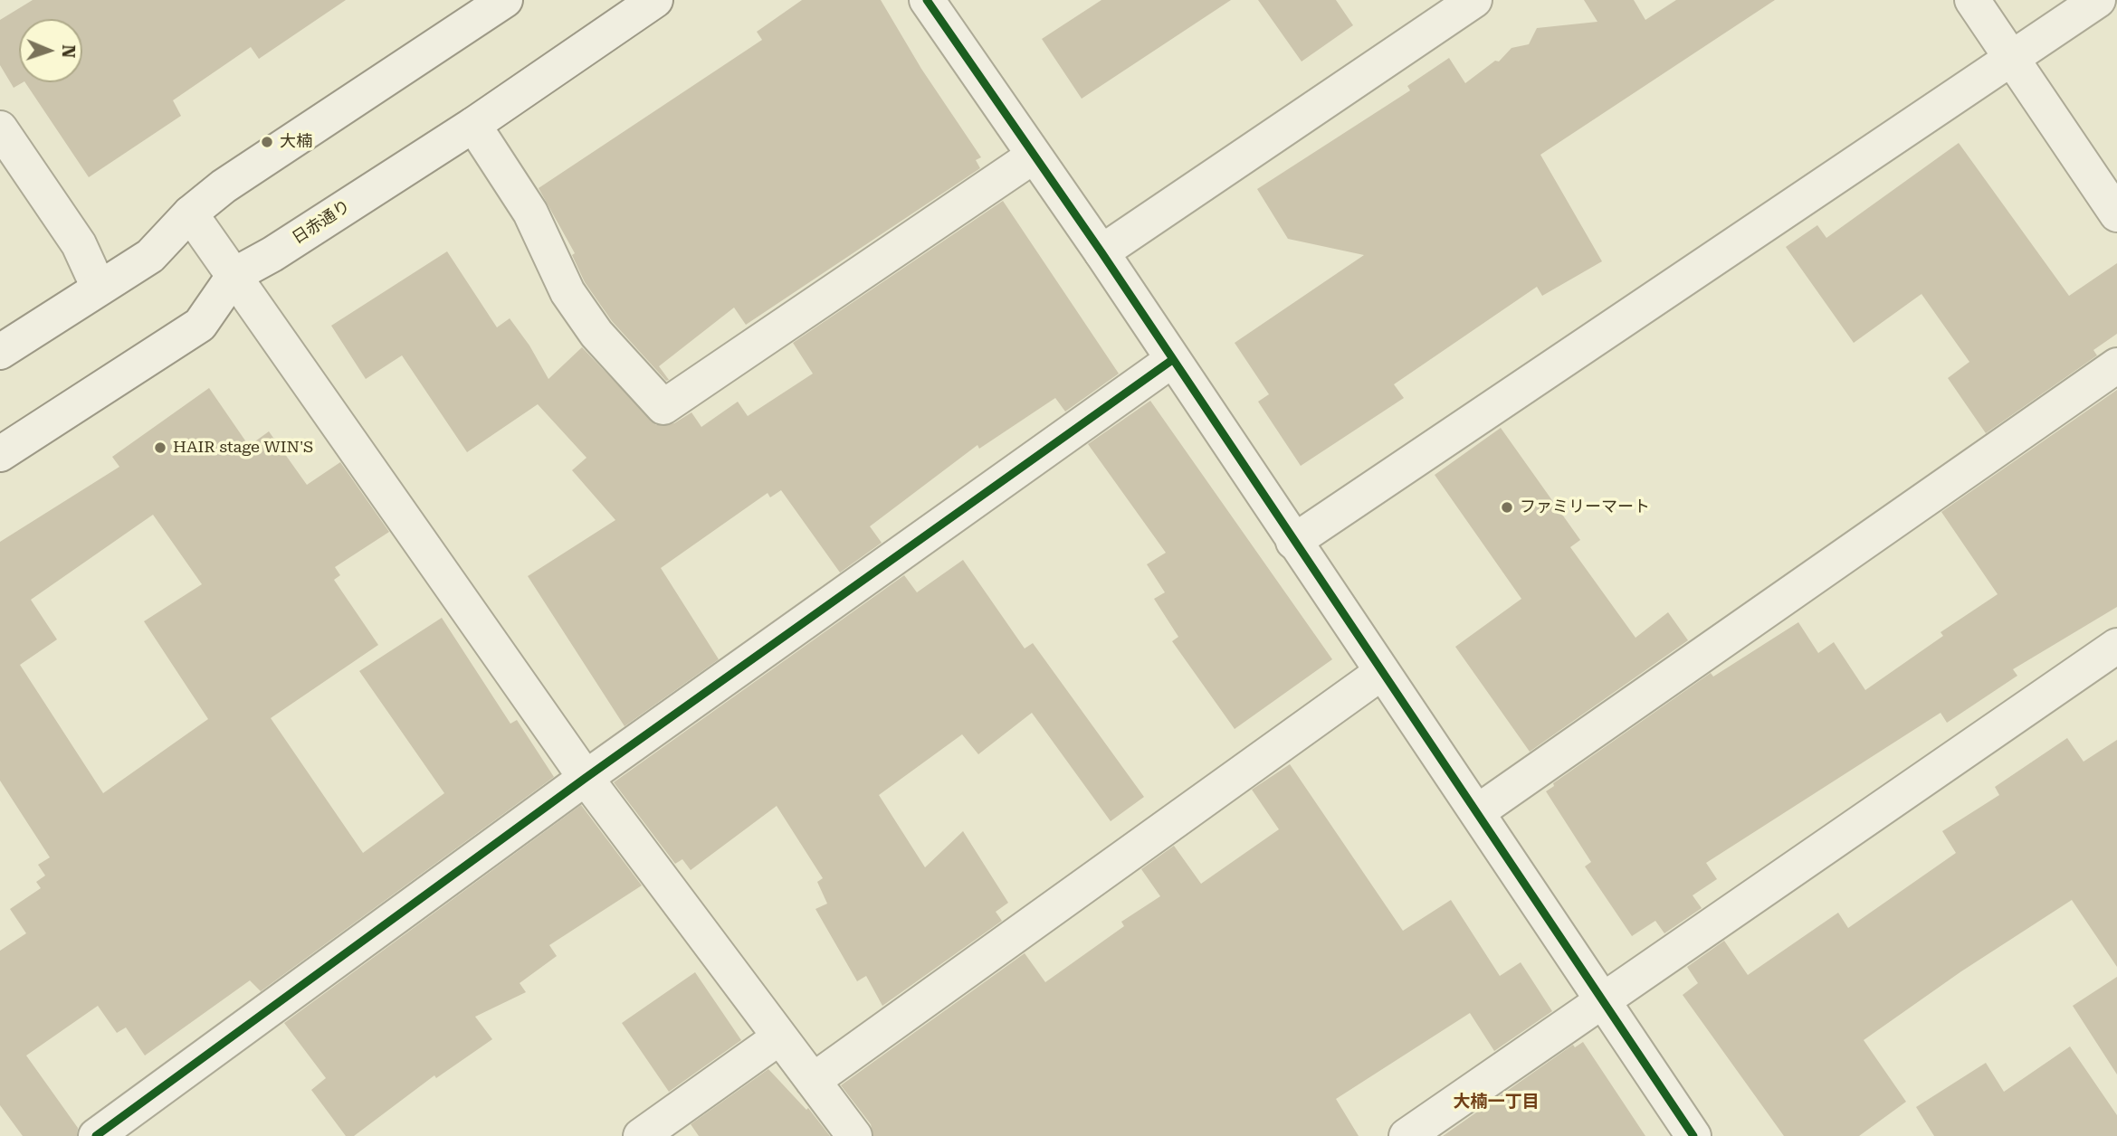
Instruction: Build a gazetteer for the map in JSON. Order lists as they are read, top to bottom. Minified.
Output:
{"streets":{"street":["日赤通り"]},"districts":["大楠一丁目"],"places":["大楠","HAIR stage WIN'S","ファミリーマート"],"north":"right"}
